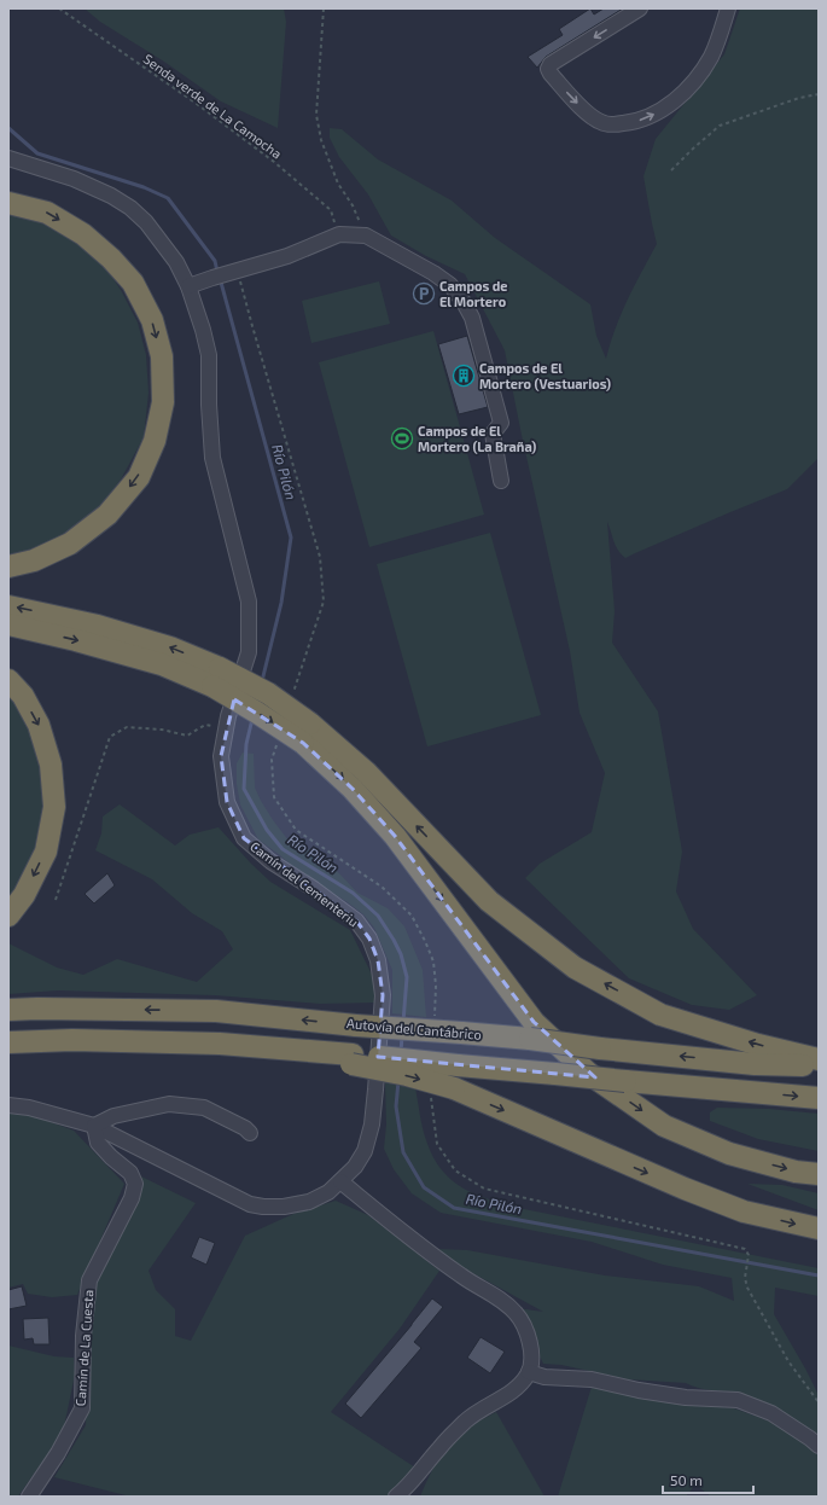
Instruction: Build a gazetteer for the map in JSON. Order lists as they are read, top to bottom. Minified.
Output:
{"streets":{"highway":["Autovía del Cantábrico"],"street":["Camín del Cementeriu","Camín de La Cuesta"],"path":["Senda verde de La Camocha"]},"crossings":[["Camín del Cementeriu","Camín de La Cuesta"]],"water":["Río Pilón"],"places":{"parking":["Campos de El Mortero"],"building":["Campos de El Mortero (Vestuarios)"],"sports":["Campos de El Mortero (La Braña)"]},"scale_bar":"50 m"}
